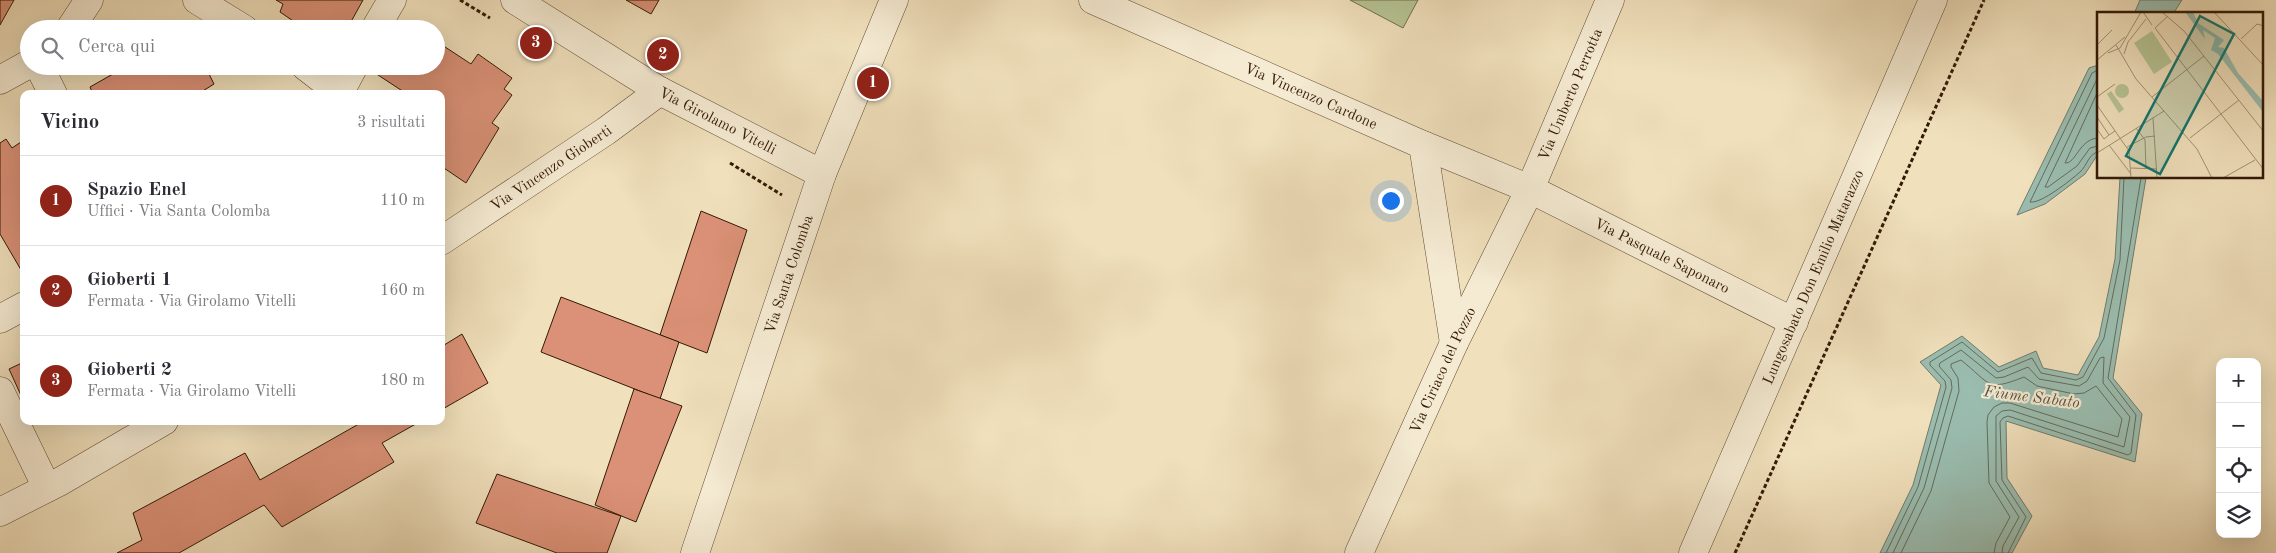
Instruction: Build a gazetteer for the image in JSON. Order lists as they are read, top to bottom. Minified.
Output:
{"streets":{"street":["Via Umberto Perrotta","Via Vincenzo Cardone","Via Girolamo Vitelli","Via Vincenzo Gioberti","Via Pasquale Saponaro","Via Santa Colomba","Lungosabato Don Emilio Matarazzo","Via Ciriaco del Pozzo"]},"crossings":[["Via Umberto Perrotta","Via Vincenzo Cardone"],["Via Umberto Perrotta","Via Pasquale Saponaro"],["Via Umberto Perrotta","Via Ciriaco del Pozzo"],["Via Vincenzo Cardone","Via Pasquale Saponaro"],["Via Vincenzo Cardone","Via Ciriaco del Pozzo"],["Via Girolamo Vitelli","Via Vincenzo Gioberti"],["Via Girolamo Vitelli","Via Santa Colomba"],["Via Pasquale Saponaro","Lungosabato Don Emilio Matarazzo"],["Via Pasquale Saponaro","Via Ciriaco del Pozzo"]],"water":["Fiume Sabato"],"page":{"search":"Cerca qui","pins":["3","2","1"],"heading":["Vicino","3 risultati"],"list":[{"mark":"1","name":"Spazio Enel","note":"Uffici · Via Santa Colomba","value":"110 m"},{"mark":"2","name":"Gioberti 1","note":"Fermata · Via Girolamo Vitelli","value":"160 m"},{"mark":"3","name":"Gioberti 2","note":"Fermata · Via Girolamo Vitelli","value":"180 m"}],"map_buttons":["+","−"]}}
